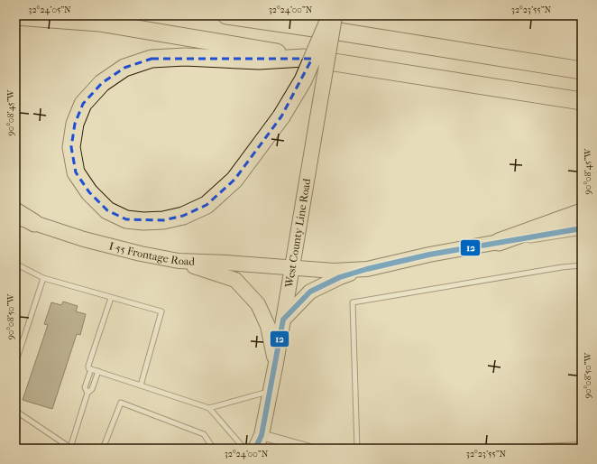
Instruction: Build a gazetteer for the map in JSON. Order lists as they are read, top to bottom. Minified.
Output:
{"streets":{"main road":["West County Line Road","I-55 Frontage Road"]},"crossings":[["West County Line Road","I-55 Frontage Road"]],"lines":["transit line 12"],"coordinates":["32°24'05\"N","32°24'00\"N","32°23'55\"N","90°08'45\"W","90°08'50\"W"]}
